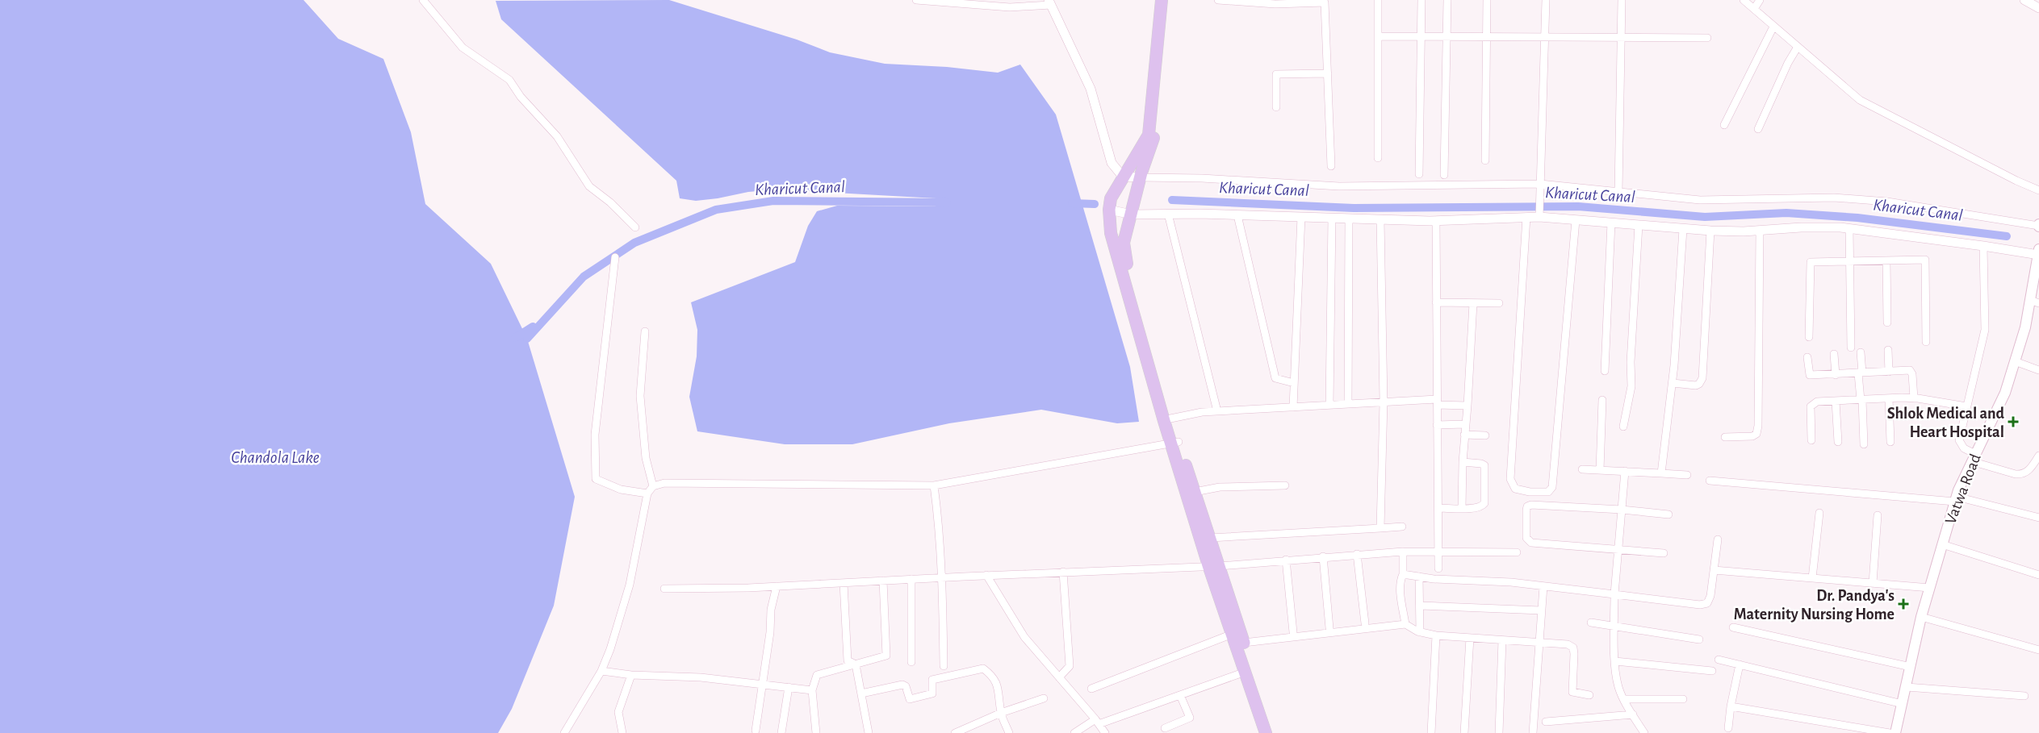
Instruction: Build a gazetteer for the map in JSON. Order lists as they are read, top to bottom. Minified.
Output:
{"streets":{"main road":["Vatwa Road"]},"water":["Kharicut Canal","Chandola Lake"],"places":{"health":["Shlok Medical and Heart Hospital","Dr. Pandya's Maternity Nursing Home"]}}
